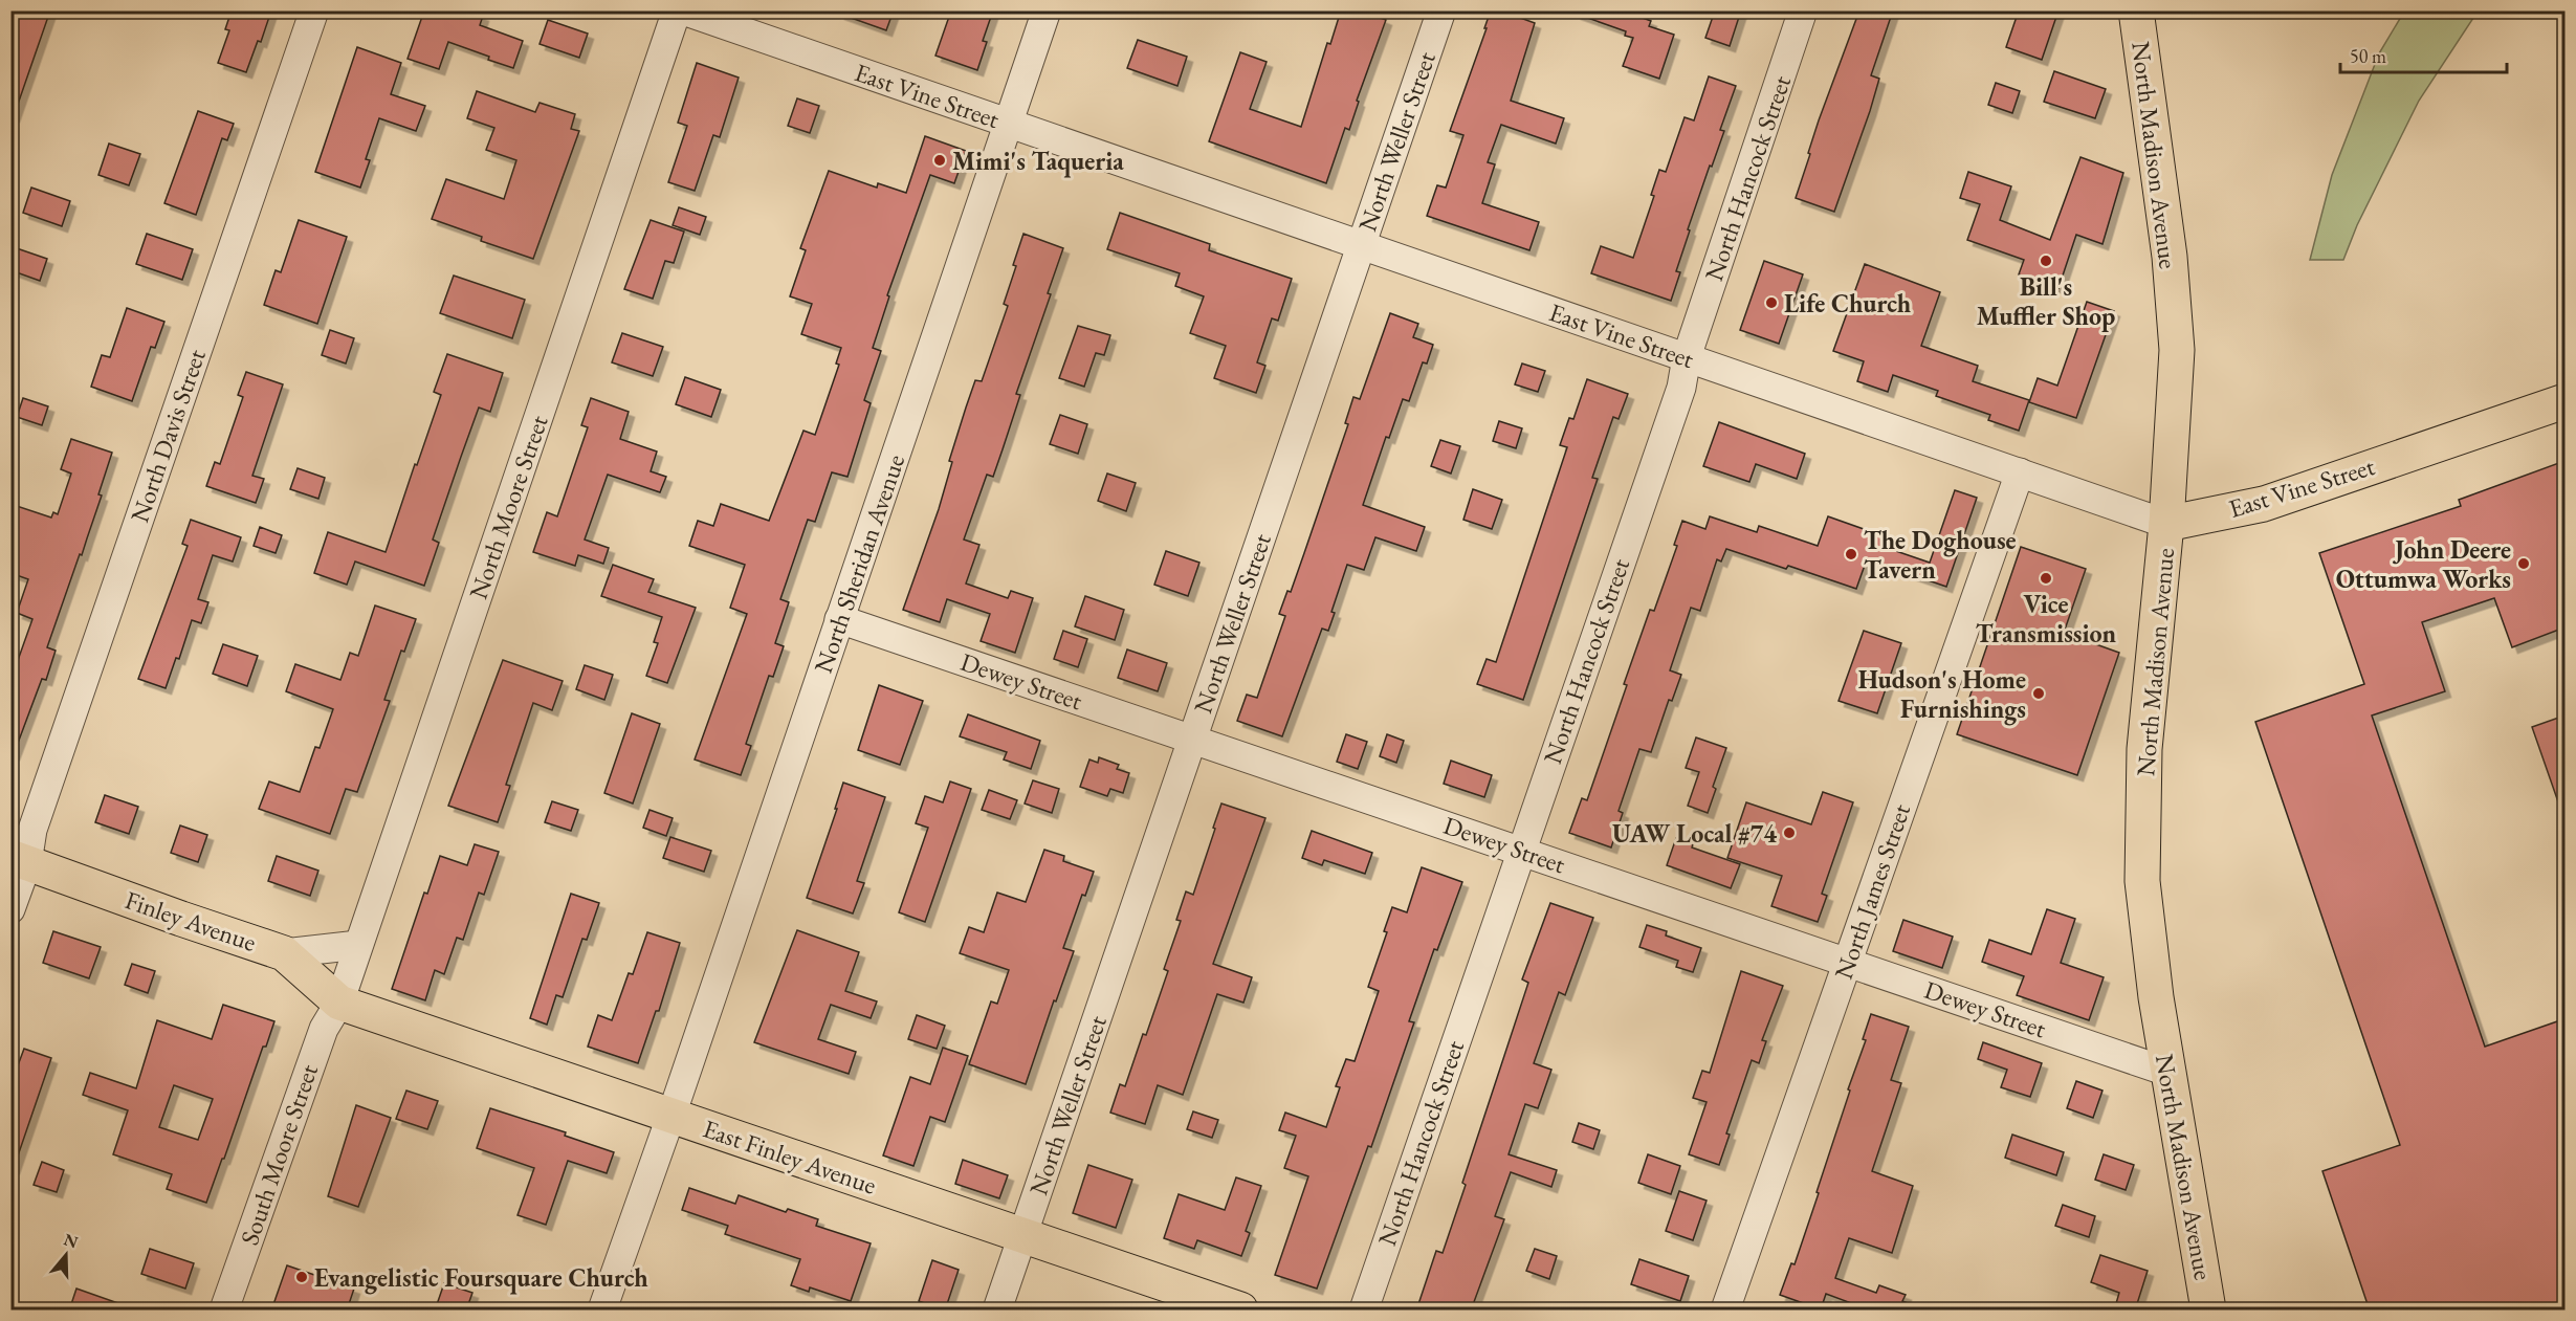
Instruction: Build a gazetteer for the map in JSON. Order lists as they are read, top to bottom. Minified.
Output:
{"streets":{"main road":["East Vine Street","North Madison Avenue","Finley Avenue","East Finley Avenue"],"street":["North Weller Street","North Hancock Street","North Davis Street","North Moore Street","North Sheridan Avenue","Dewey Street","North James Street","South Moore Street"]},"crossings":[["East Vine Street","North Weller Street"],["East Vine Street","North Madison Avenue"],["East Vine Street","North Hancock Street"],["East Vine Street","North Sheridan Avenue"],["East Vine Street","North James Street"],["North Weller Street","Dewey Street"],["North Weller Street","East Finley Avenue"],["North Madison Avenue","Dewey Street"],["North Hancock Street","Dewey Street"],["North Davis Street","Finley Avenue"],["North Moore Street","Finley Avenue"],["North Moore Street","South Moore Street"],["North Moore Street","East Finley Avenue"],["North Sheridan Avenue","Dewey Street"],["North Sheridan Avenue","East Finley Avenue"],["Dewey Street","North James Street"],["Finley Avenue","South Moore Street"],["Finley Avenue","East Finley Avenue"],["South Moore Street","East Finley Avenue"]],"places":["Mimi's Taqueria","Bill's Muffler Shop","Life Church","The Doghouse Tavern","John Deere Ottumwa Works","Vice Transmission","Hudson's Home Furnishings","UAW Local #74","Evangelistic Foursquare Church"],"scale_bar":"50 m","north":"top"}
